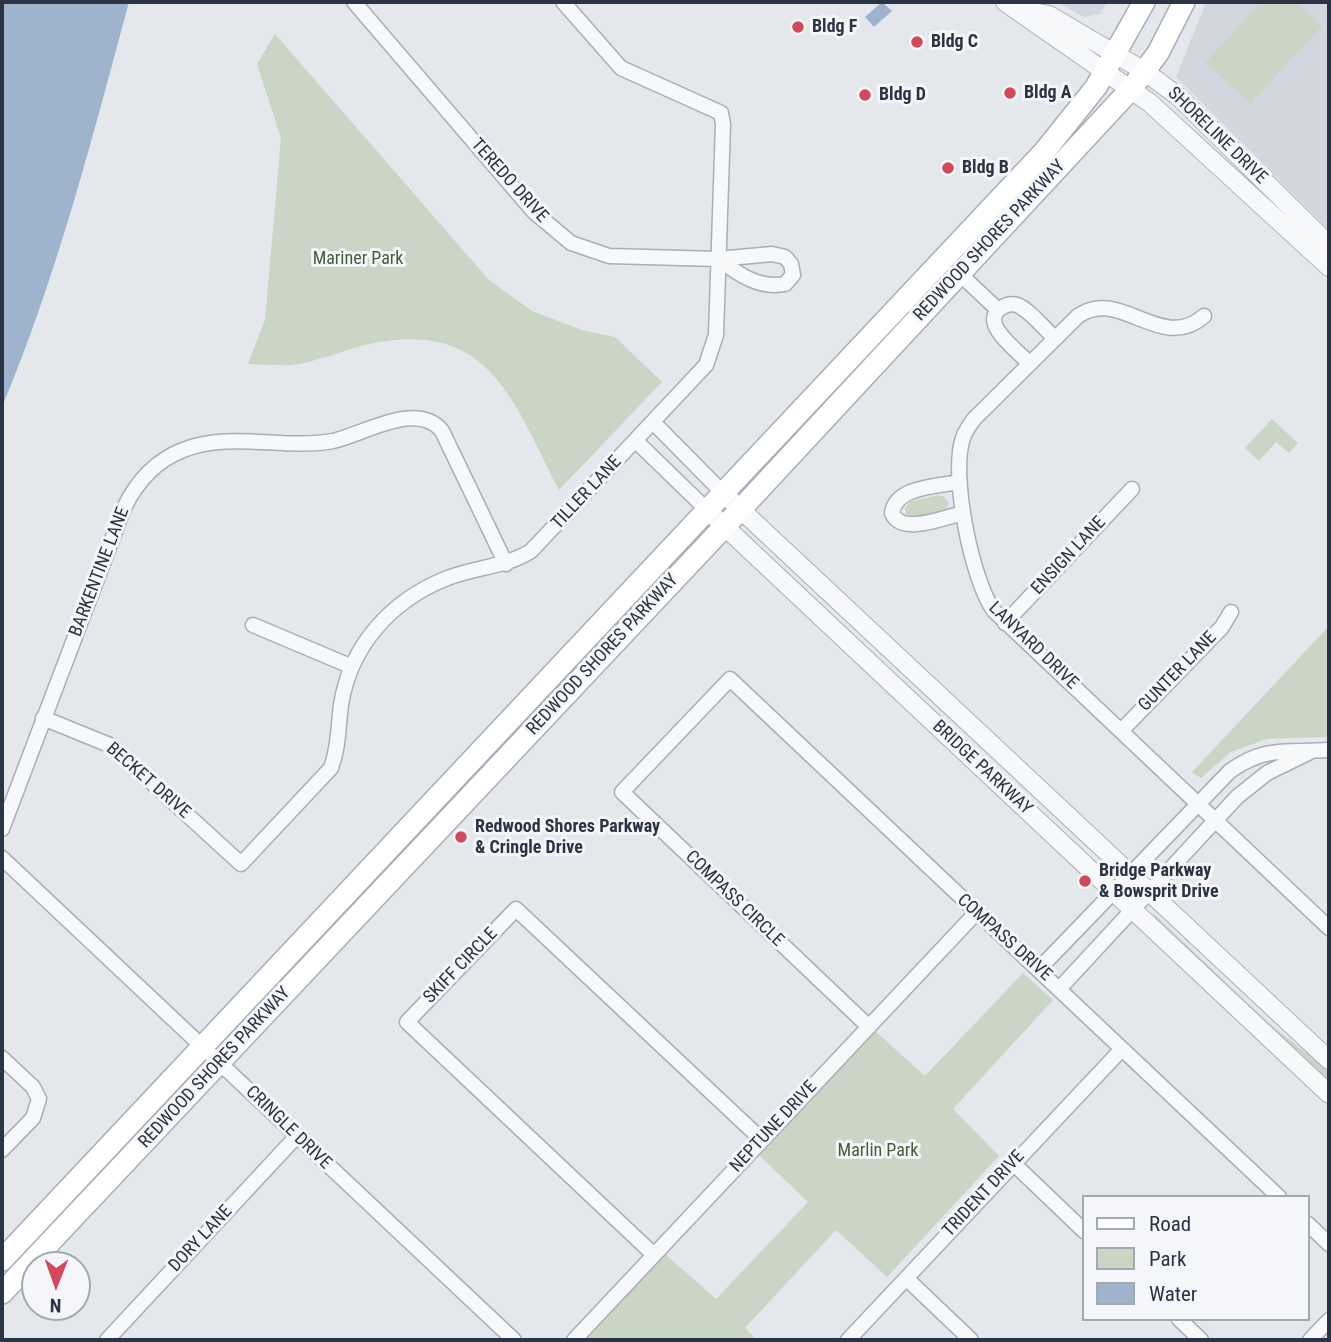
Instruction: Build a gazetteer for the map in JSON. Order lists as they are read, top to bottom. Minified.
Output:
{"streets":{"main road":["REDWOOD SHORES PARKWAY"],"street":["SHORELINE DRIVE","TEREDO DRIVE","TILLER LANE","ENSIGN LANE","BARKENTINE LANE","LANYARD DRIVE","GUNTER LANE","BRIDGE PARKWAY","BECKET DRIVE","COMPASS CIRCLE","COMPASS DRIVE","SKIFF CIRCLE","NEPTUNE DRIVE","CRINGLE DRIVE","TRIDENT DRIVE","DORY LANE"]},"crossings":[["SHORELINE DRIVE","REDWOOD SHORES PARKWAY"],["TEREDO DRIVE","TILLER LANE"],["REDWOOD SHORES PARKWAY","BRIDGE PARKWAY"],["REDWOOD SHORES PARKWAY","CRINGLE DRIVE"],["TILLER LANE","BARKENTINE LANE"],["TILLER LANE","BRIDGE PARKWAY"],["TILLER LANE","BECKET DRIVE"],["ENSIGN LANE","LANYARD DRIVE"],["BARKENTINE LANE","BECKET DRIVE"],["LANYARD DRIVE","GUNTER LANE"],["COMPASS CIRCLE","COMPASS DRIVE"],["COMPASS CIRCLE","NEPTUNE DRIVE"],["COMPASS DRIVE","NEPTUNE DRIVE"],["COMPASS DRIVE","TRIDENT DRIVE"],["SKIFF CIRCLE","NEPTUNE DRIVE"],["CRINGLE DRIVE","DORY LANE"]],"parks":["Mariner Park","Marlin Park"],"places":["Bldg F","Bldg C","Bldg A","Bldg D","Bldg B","Redwood Shores Parkway & Cringle Drive","Bridge Parkway & Bowsprit Drive"],"legend":["Road","Park","Water"],"north":"bottom"}
